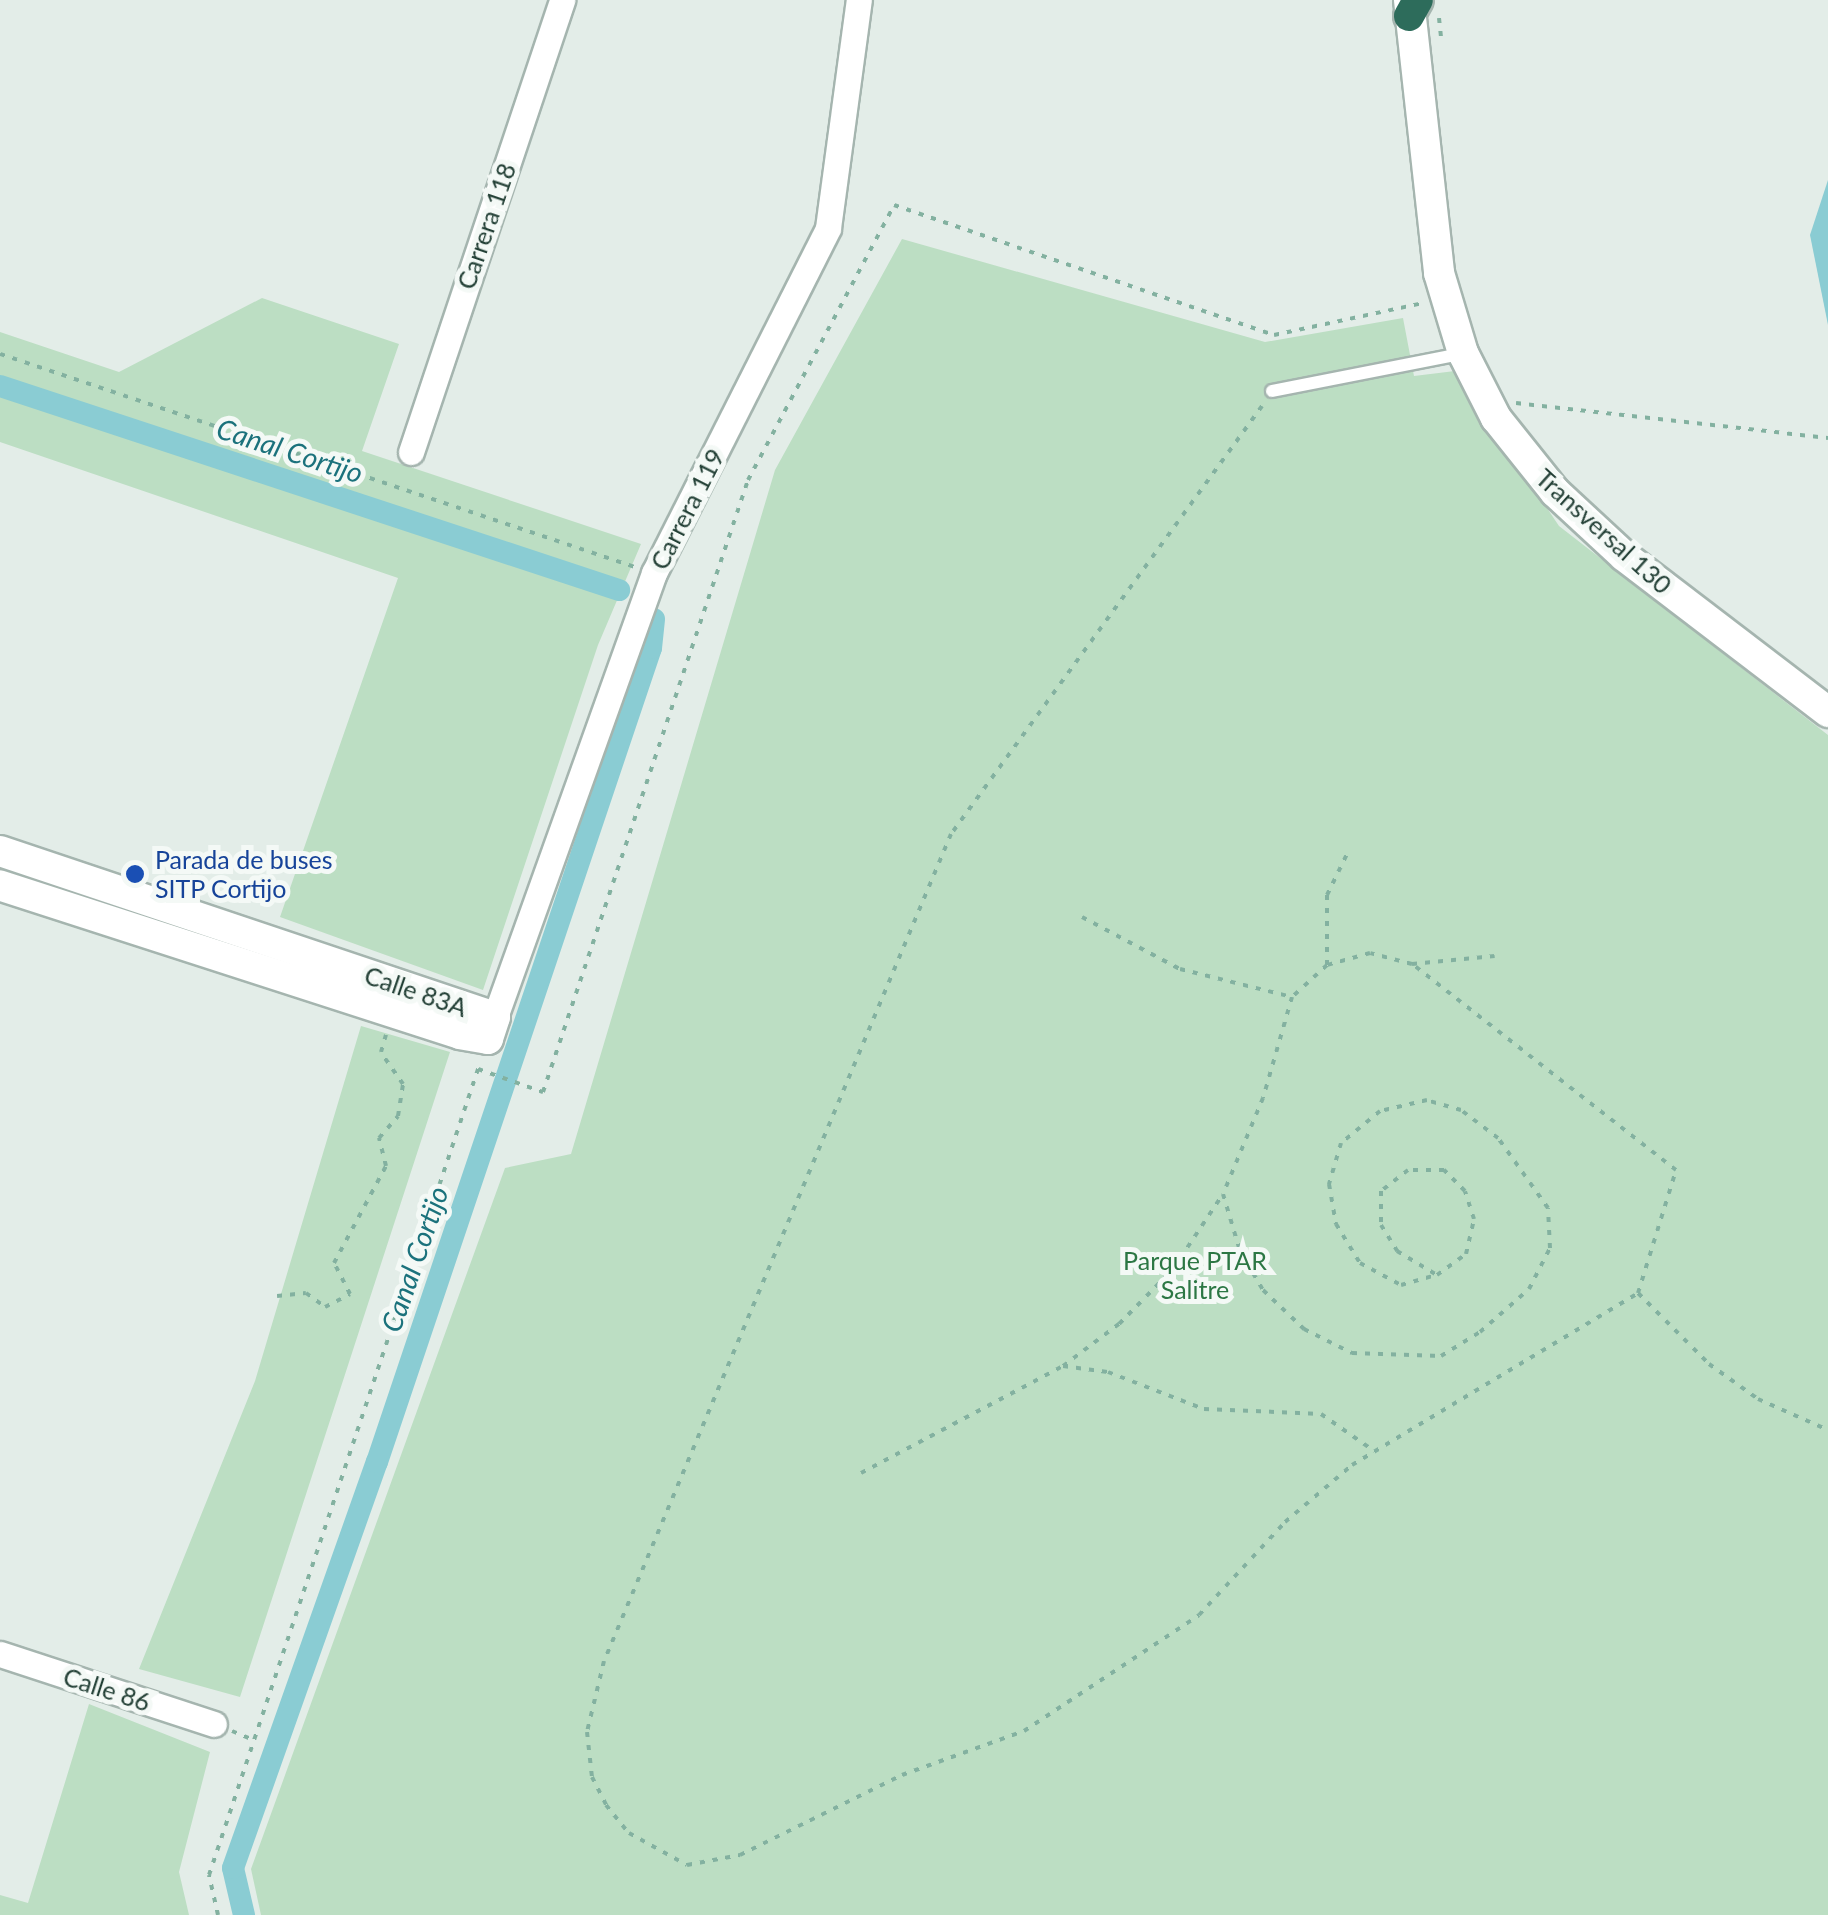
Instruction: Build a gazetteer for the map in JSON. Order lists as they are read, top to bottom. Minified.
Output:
{"streets":{"street":["Carrera 118","Carrera 119","Transversal 130","Calle 83A","Calle 86"]},"crossings":[["Carrera 119","Calle 83A"]],"water":["Canal Cortijo"],"parks":["Parque PTAR Salitre"],"places":["Parada de buses SITP Cortijo"]}
